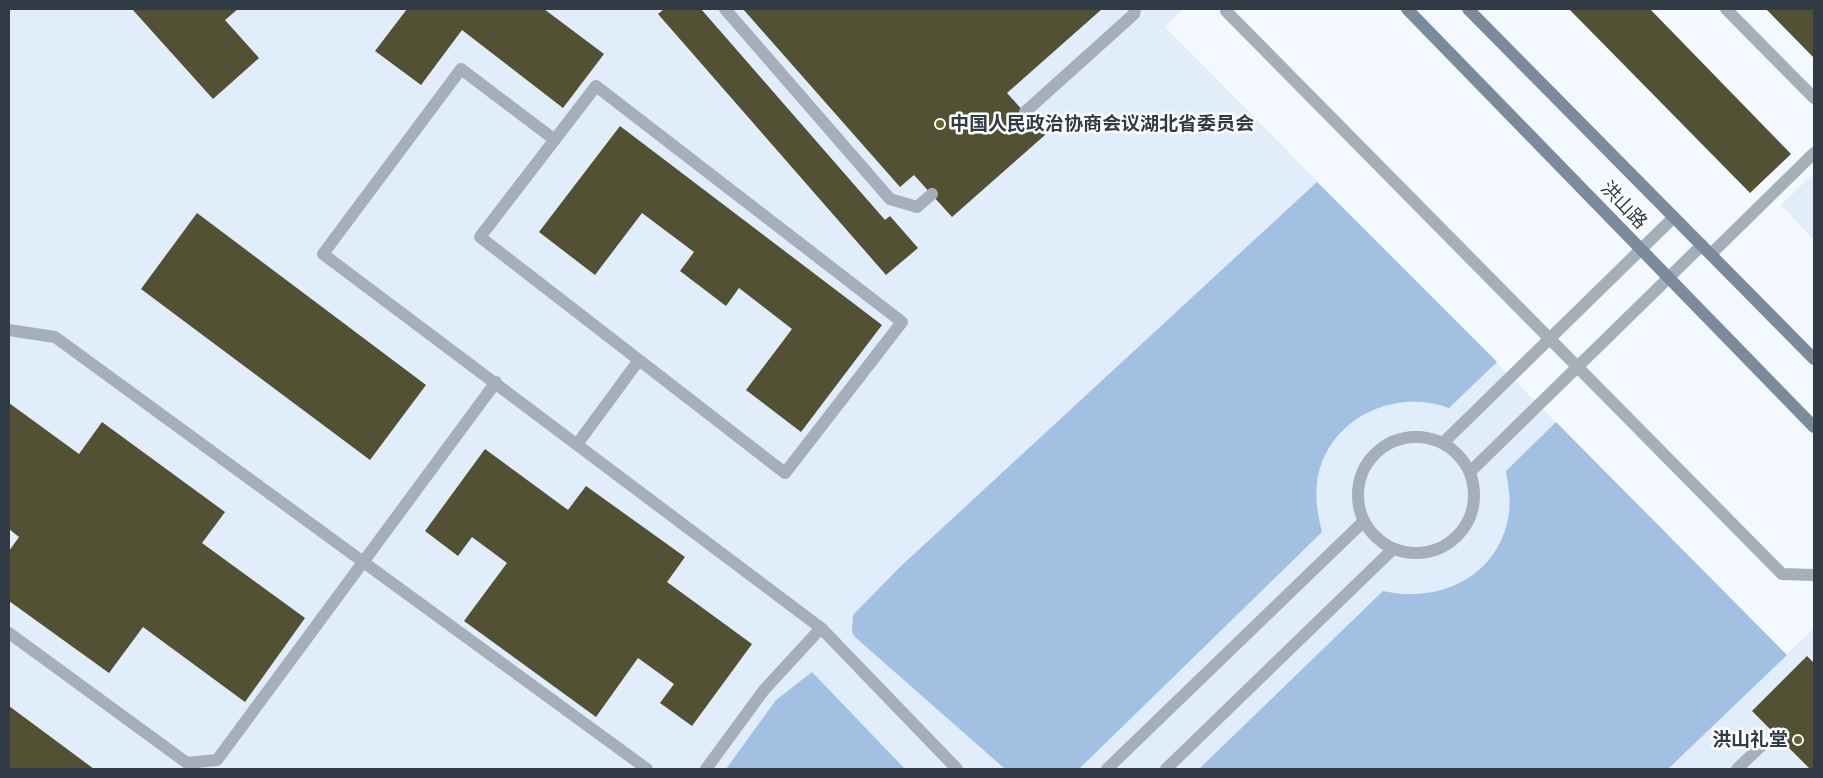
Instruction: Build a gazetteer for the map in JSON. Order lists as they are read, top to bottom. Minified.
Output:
{"streets":{"main road":["洪山路"]},"places":["中国人民政治协商会议湖北省委员会","洪山礼堂"]}
